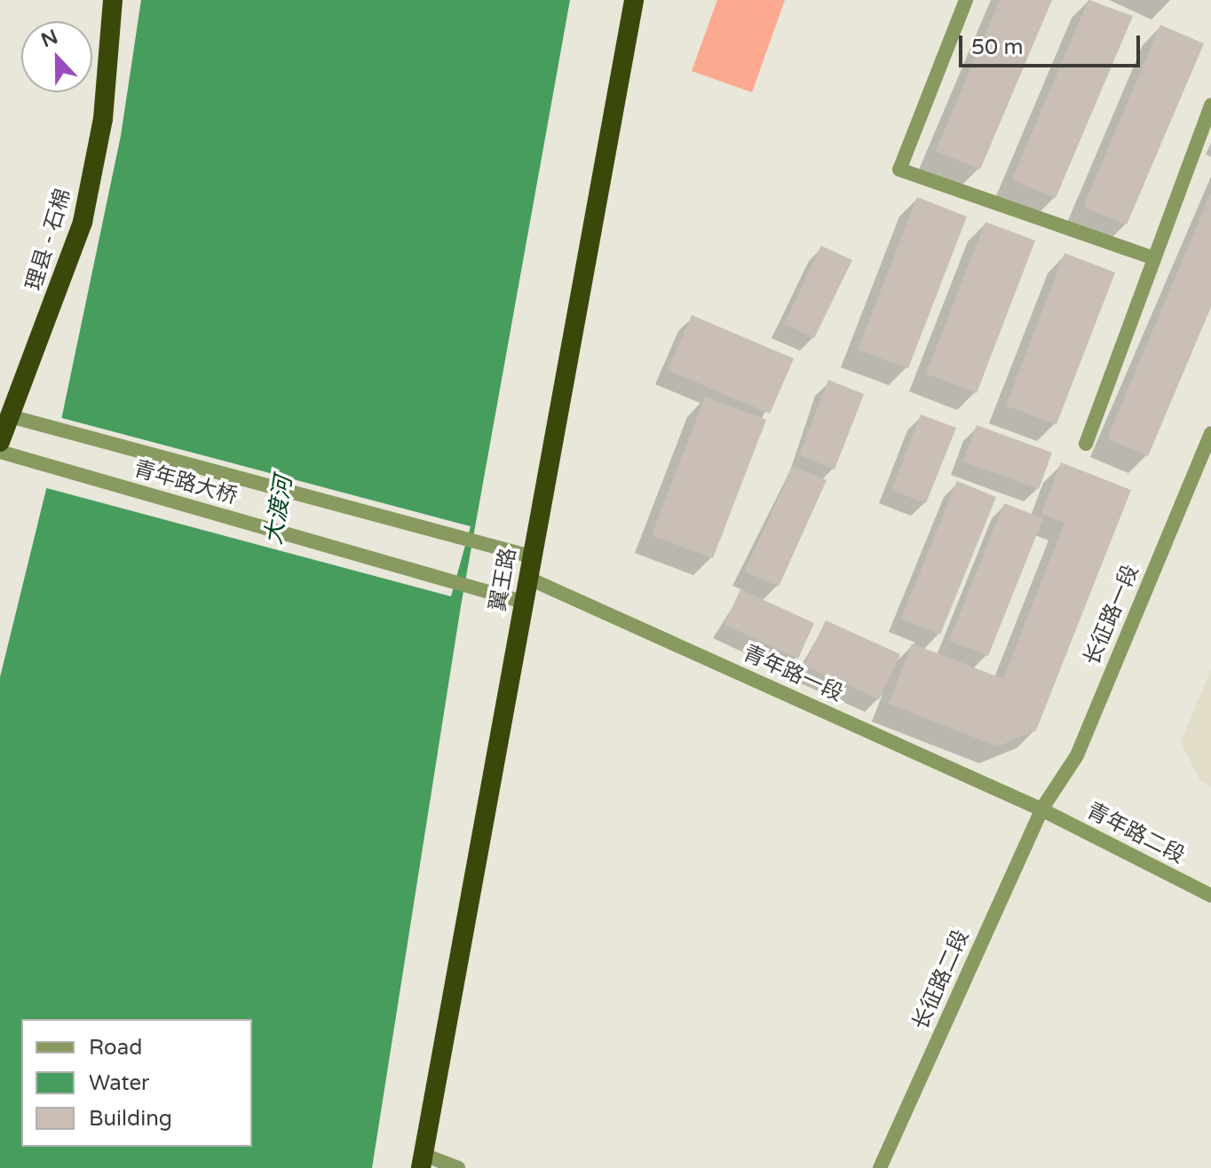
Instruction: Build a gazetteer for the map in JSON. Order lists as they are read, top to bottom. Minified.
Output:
{"streets":{"highway":["理县 - 石棉","翼王路"],"street":["青年路大桥","长征路一段","青年路一段","青年路二段","长征路二段"]},"crossings":[["理县 - 石棉","青年路大桥"],["青年路大桥","翼王路"],["翼王路","青年路一段"],["长征路一段","青年路一段"],["长征路一段","青年路二段"],["长征路一段","长征路二段"],["青年路一段","青年路二段"],["青年路一段","长征路二段"],["青年路二段","长征路二段"]],"water":["大渡河"],"legend":["Road","Water","Building"],"scale_bar":"50 m","north":"top"}
